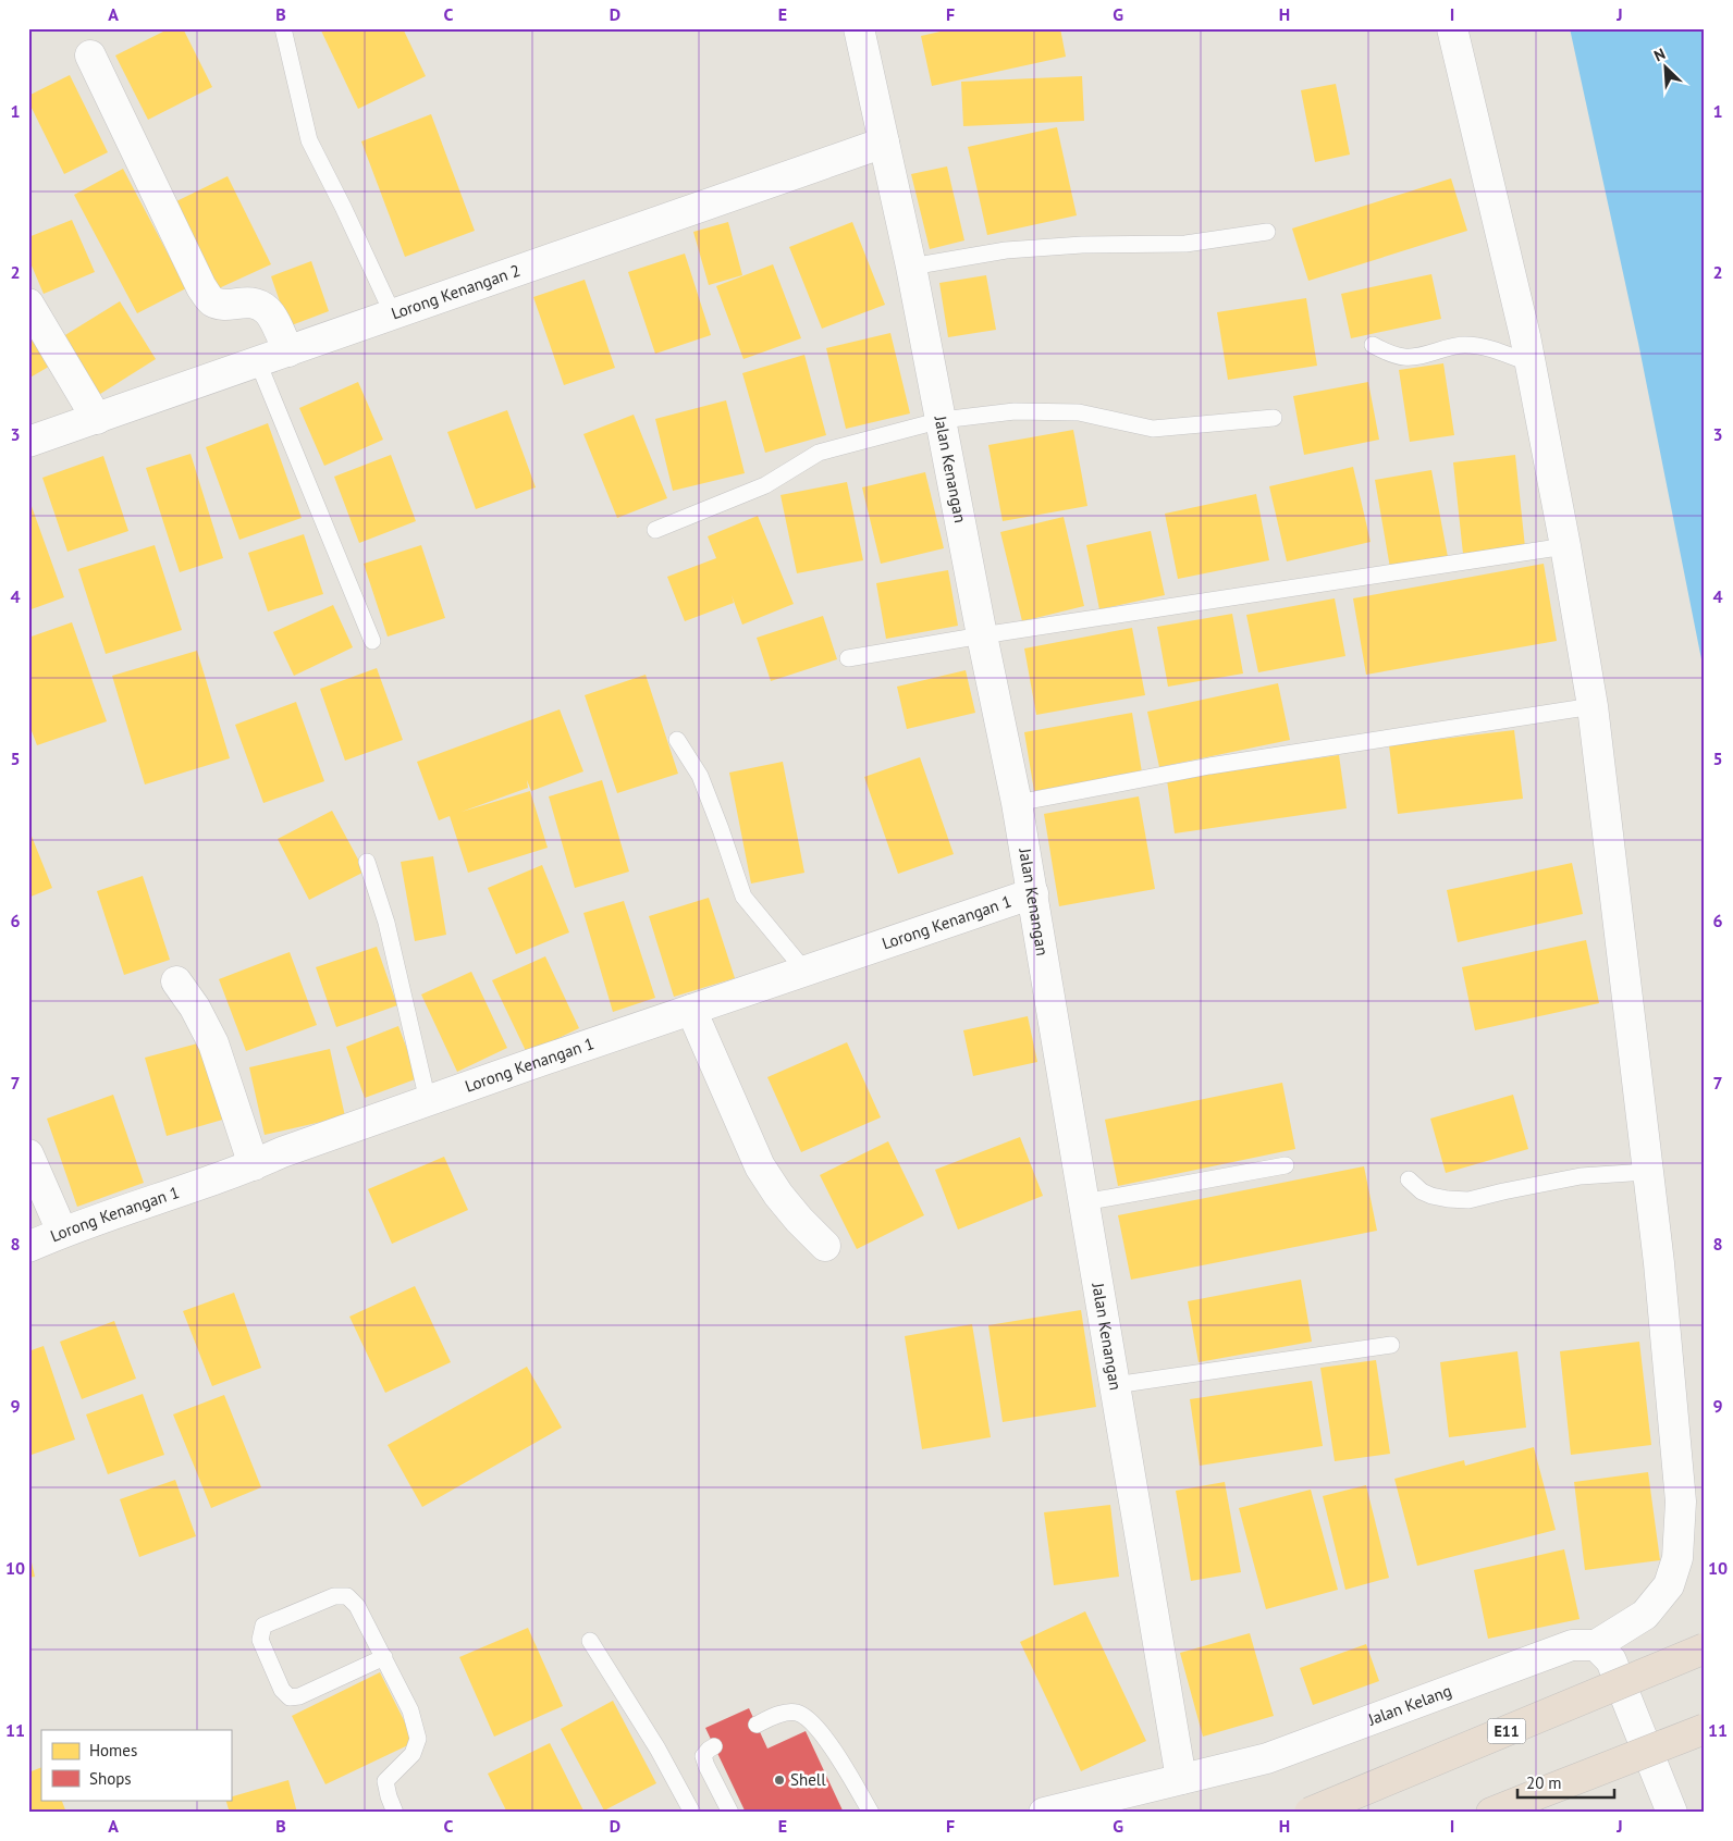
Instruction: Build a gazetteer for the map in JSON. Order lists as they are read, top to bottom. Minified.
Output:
{"streets":{"highway":["E11"],"street":["Lorong Kenangan 2","Jalan Kenangan","Lorong Kenangan 1","Jalan Kelang"]},"crossings":[["Lorong Kenangan 2","Jalan Kenangan"],["Jalan Kenangan","Lorong Kenangan 1"],["Jalan Kenangan","Jalan Kelang"]],"places":["Shell"],"legend":["Homes","Shops"],"scale_bar":"20 m","north":"top left","grid":{"columns":["A","B","C","D","E","F","G","H","I","J"],"rows":["1","2","3","4","5","6","7","8","9","10","11"]}}
